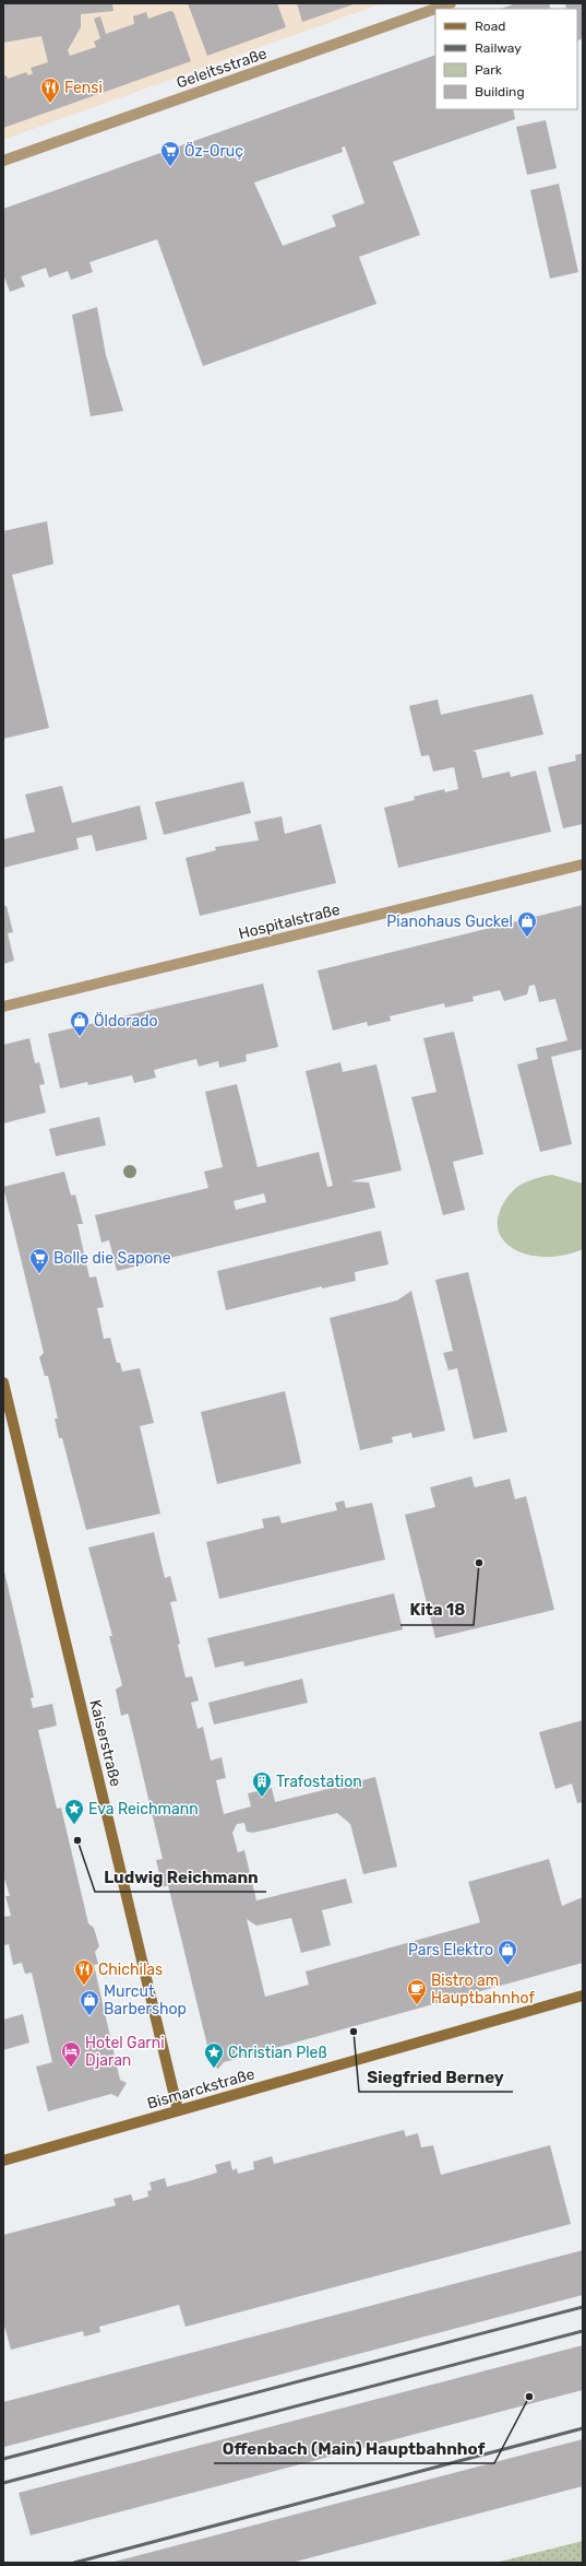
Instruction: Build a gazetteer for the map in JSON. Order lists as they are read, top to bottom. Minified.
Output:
{"streets":{"main road":["Kaiserstraße","Bismarckstraße"],"street":["Geleitsstraße","Hospitalstraße"]},"crossings":[["Kaiserstraße","Bismarckstraße"]],"places":{"restaurant":["Fensi","Chichilas"],"supermarket":["Öz-Oruç","Bolle die Sapone"],"shop":["Pianohaus Guckel","Öldorado","Pars Elektro","Murcut Barbershop"],"other":["Kita 18","Ludwig Reichmann","Siegfried Berney","Offenbach (Main) Hauptbahnhof"],"building":["Trafostation"],"place":["Eva Reichmann","Christian Pleß"],"cafe":["Bistro am Hauptbahnhof"],"hotel":["Hotel Garni Djaran"]},"legend":["Road","Railway","Park","Building"]}
